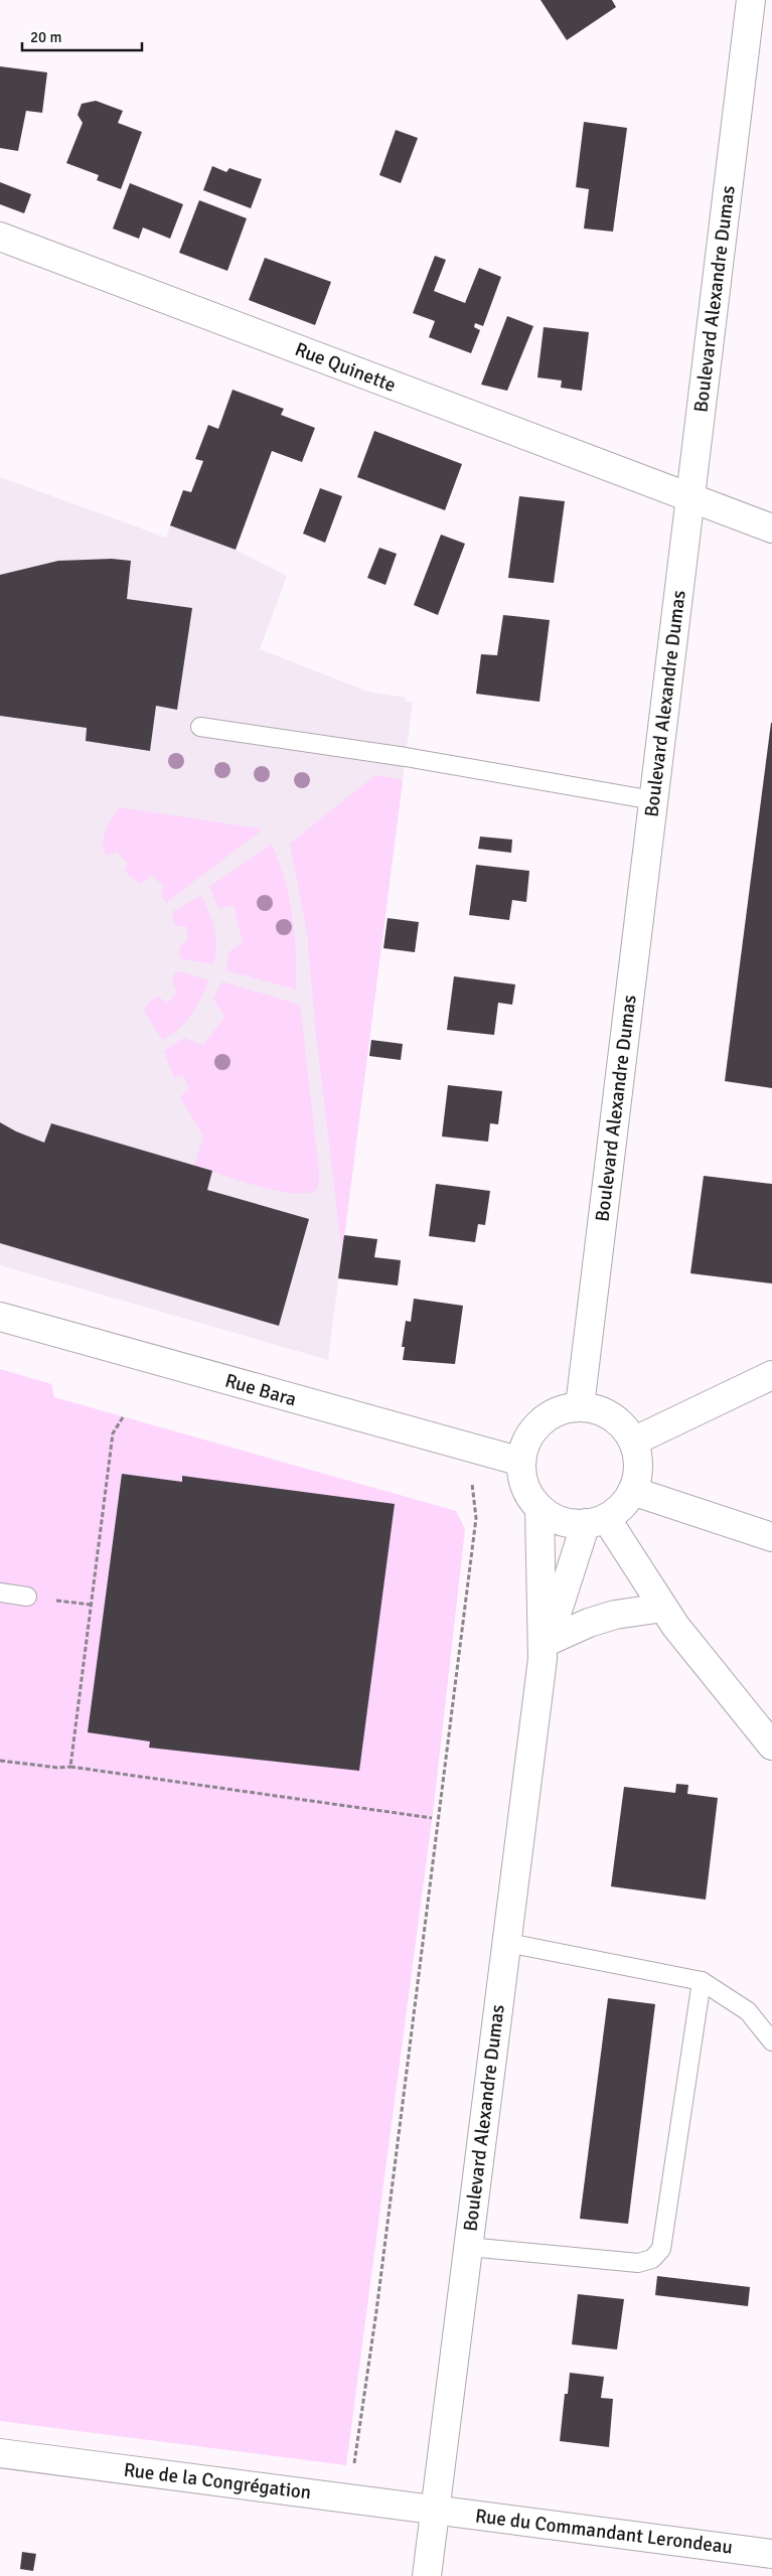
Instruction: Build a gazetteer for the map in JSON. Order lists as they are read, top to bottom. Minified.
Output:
{"streets":{"street":["Boulevard Alexandre Dumas","Rue Quinette","Rue Bara","Rue de la Congrégation","Rue du Commandant Lerondeau"]},"crossings":[["Boulevard Alexandre Dumas","Rue Quinette"],["Boulevard Alexandre Dumas","Rue Bara"],["Boulevard Alexandre Dumas","Rue de la Congrégation"],["Boulevard Alexandre Dumas","Rue du Commandant Lerondeau"],["Rue de la Congrégation","Rue du Commandant Lerondeau"]],"scale_bar":"20 m"}
